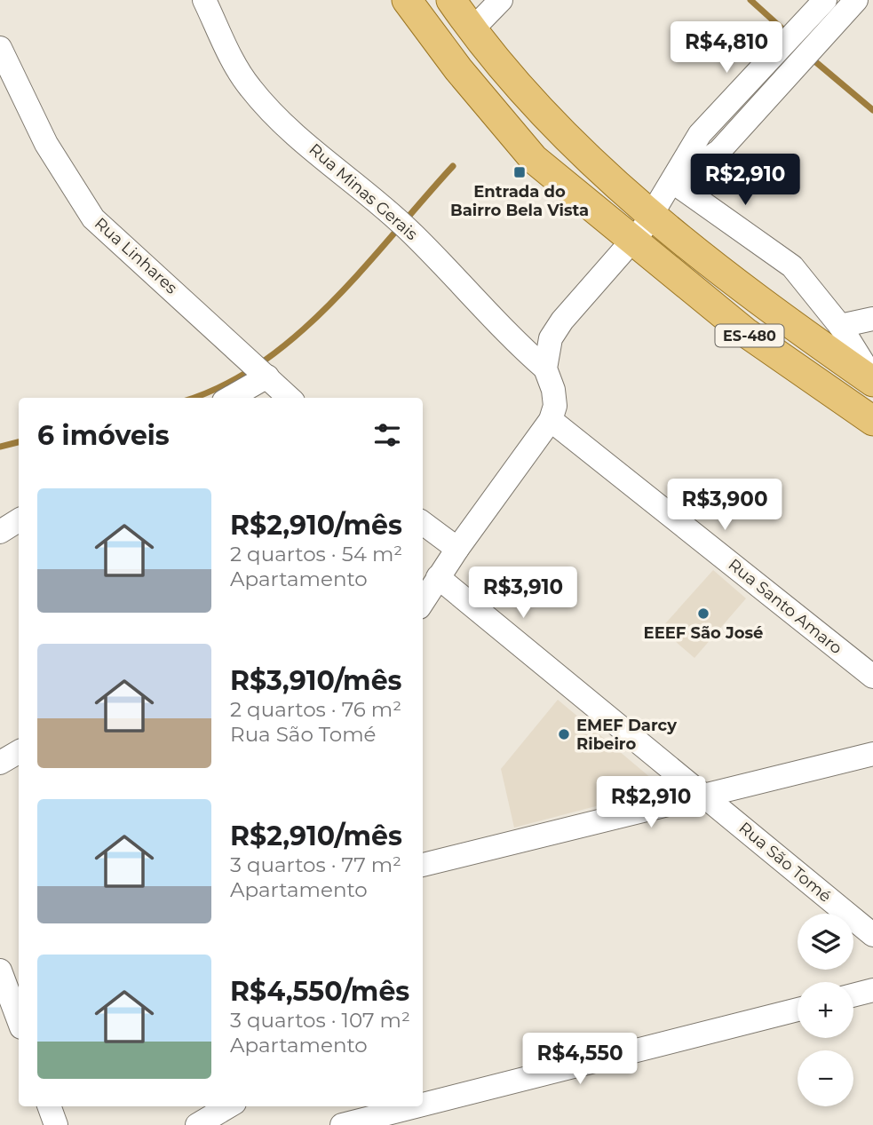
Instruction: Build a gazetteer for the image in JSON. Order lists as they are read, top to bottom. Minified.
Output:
{"streets":{"main road":["ES-480"],"street":["Rua Minas Gerais","Rua Linhares","Rua Santo Amaro","Rua São Tomé"]},"places":{"transit":["Entrada do Bairro Bela Vista"],"other":["EEEF São José","EMEF Darcy Ribeiro"]},"page":{"price":["R$4,810","R$2,910","R$3,900","R$3,910","R$2,910","R$4,550"],"heading":"6 imóveis","list":[{"name":"R$2,910/mês","note":"2 quartos · 54 m² · Apartamento"},{"name":"R$3,910/mês","note":"2 quartos · 76 m² · Rua São Tomé"},{"name":"R$2,910/mês","note":"3 quartos · 77 m² · Apartamento"},{"name":"R$4,550/mês","note":"3 quartos · 107 m² · Apartamento"}],"map_buttons":["+","−"]}}
